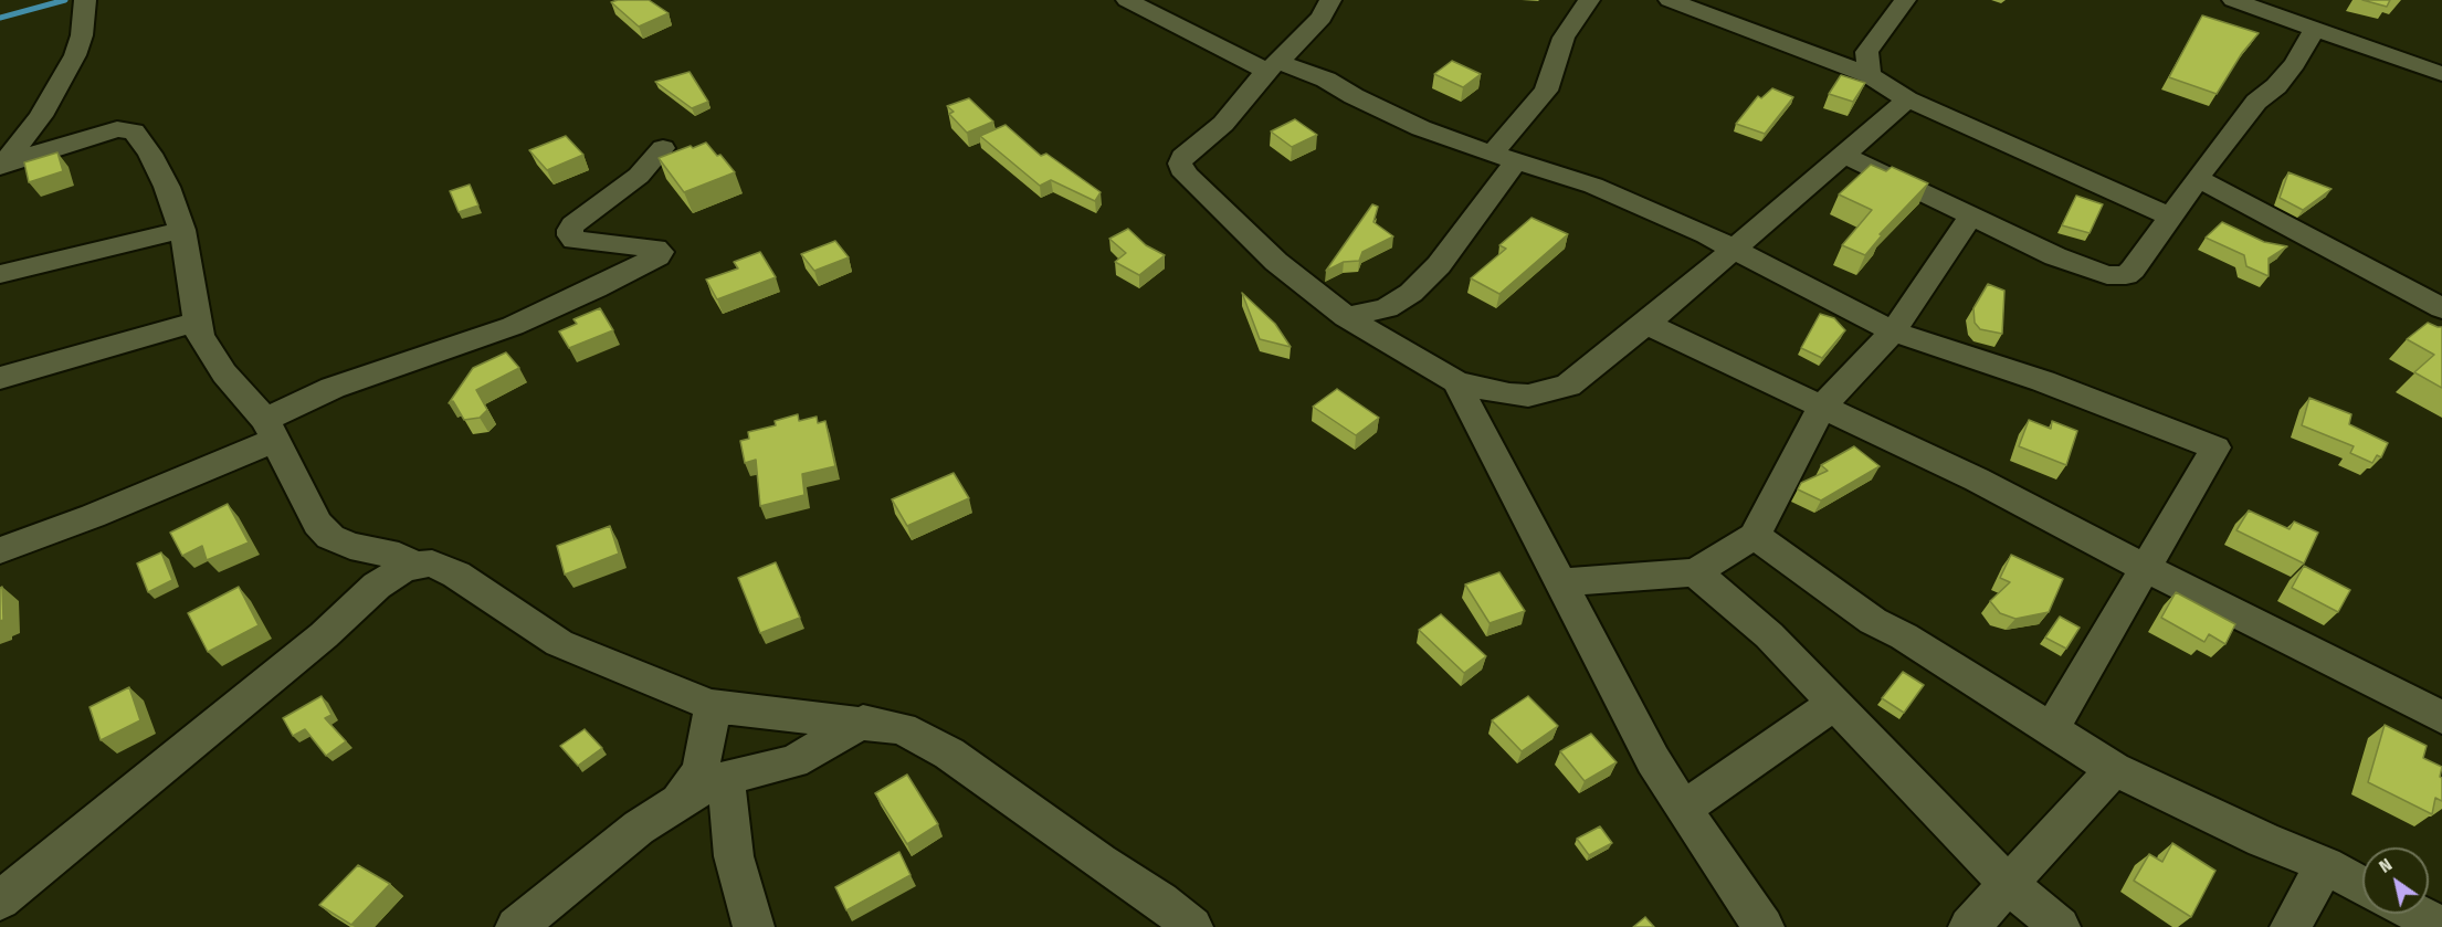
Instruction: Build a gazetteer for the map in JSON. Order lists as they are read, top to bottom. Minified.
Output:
{"north":"top left"}
